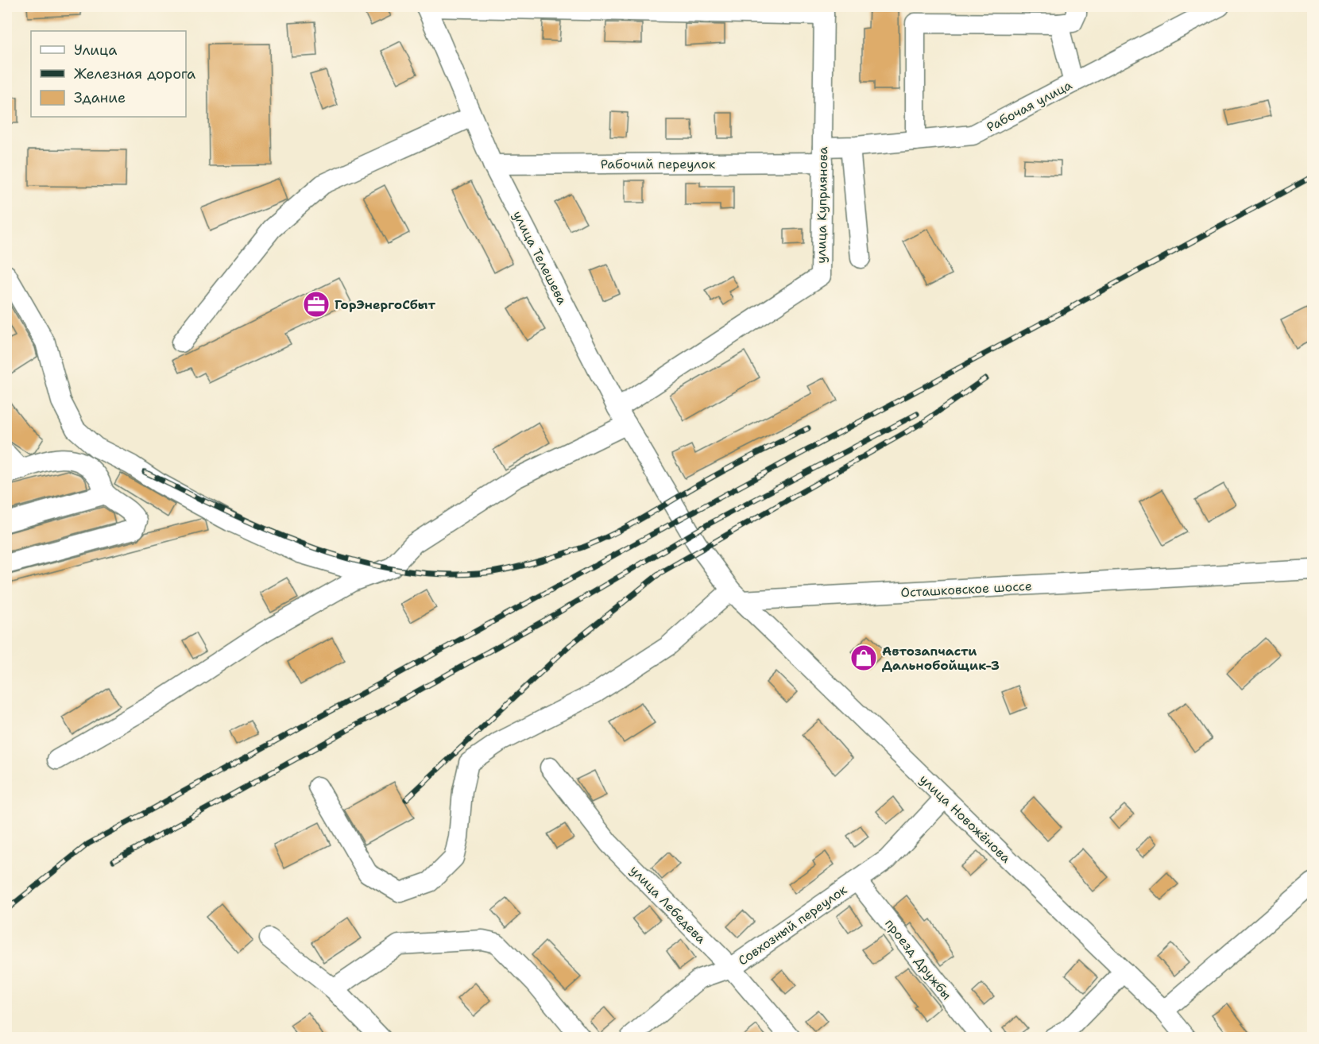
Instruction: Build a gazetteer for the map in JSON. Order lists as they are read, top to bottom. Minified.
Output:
{"streets":{"street":["Рабочая улица","Рабочий переулок","улица Куприянова","улица Телешева","Осташковское шоссе","улица Новожёнова","улица Лебедева","Совхозный переулок","проезд Дружбы"]},"crossings":[["Рабочая улица","Рабочий переулок"],["Рабочая улица","улица Куприянова"],["Рабочий переулок","улица Куприянова"],["Рабочий переулок","улица Телешева"],["улица Куприянова","улица Телешева"],["улица Телешева","Осташковское шоссе"],["улица Телешева","улица Новожёнова"],["Осташковское шоссе","улица Новожёнова"],["улица Новожёнова","Совхозный переулок"],["улица Лебедева","Совхозный переулок"],["Совхозный переулок","проезд Дружбы"]],"places":{"office":["ГорЭнергоСбыт"],"shop":["Автозапчасти Дальнобойщик-3"]},"legend":["Улица","Железная дорога","Здание"]}
